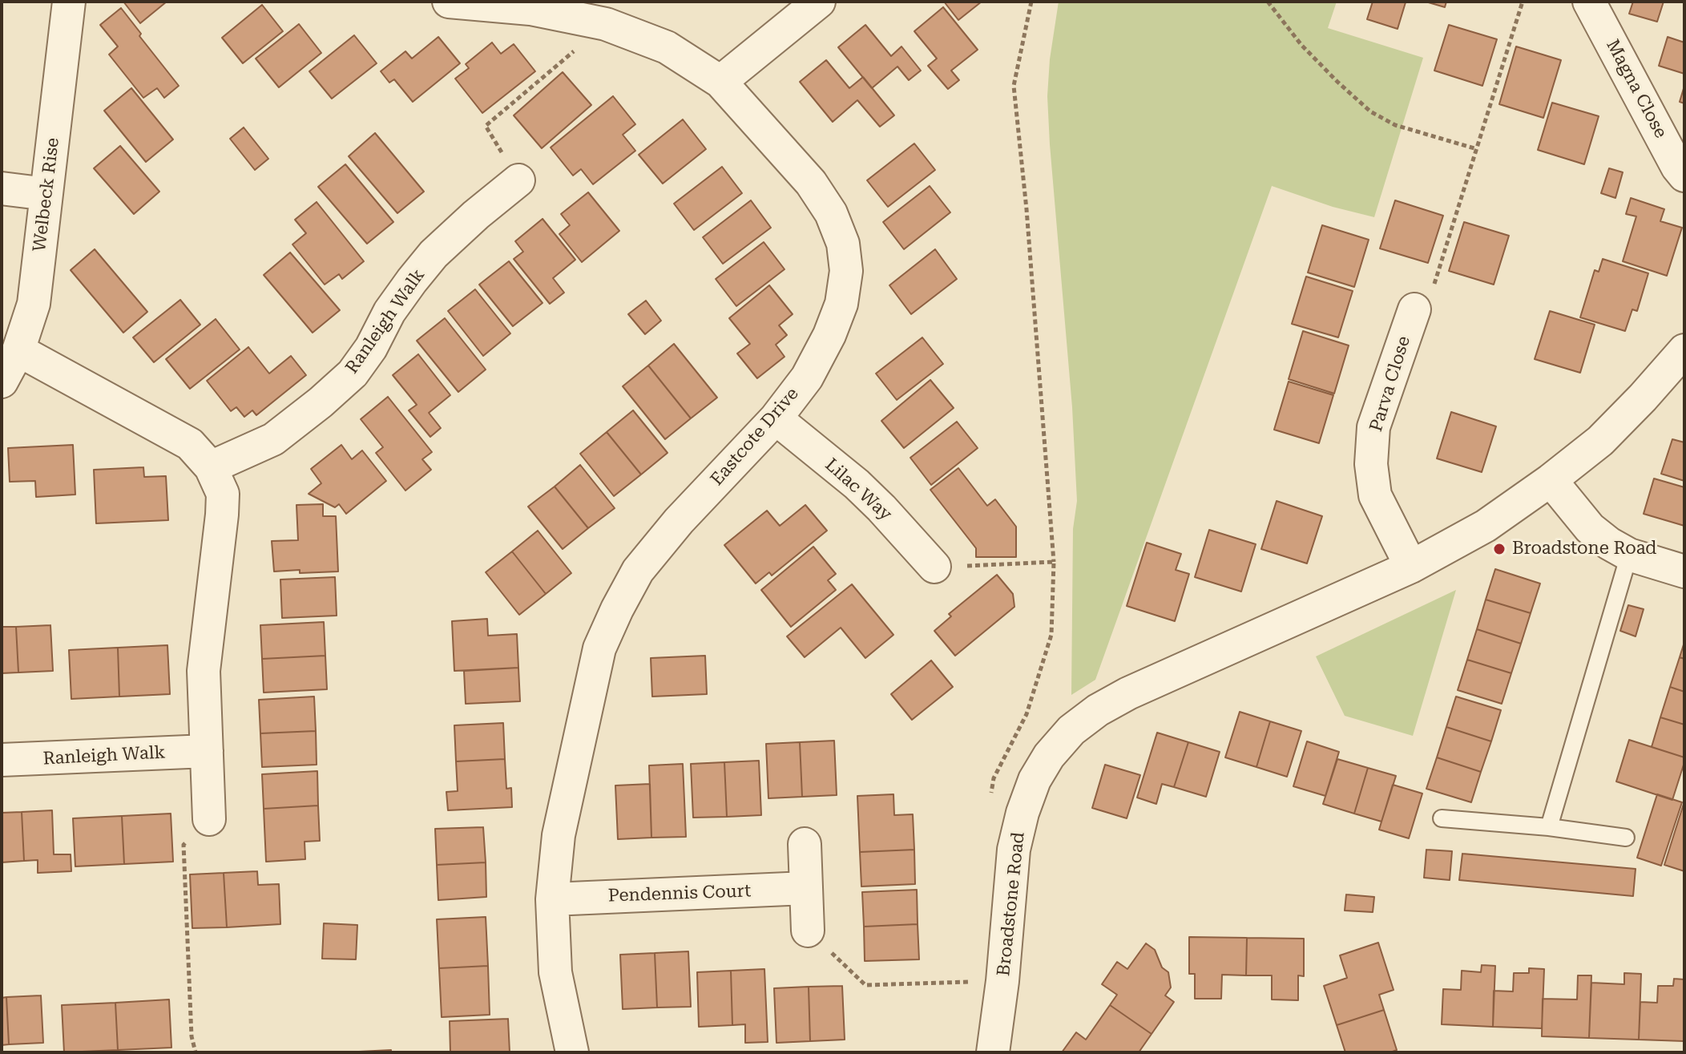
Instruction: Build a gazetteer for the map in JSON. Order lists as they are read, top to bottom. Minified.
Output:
{"streets":{"street":["Magna Close","Welbeck Rise","Ranleigh Walk","Parva Close","Eastcote Drive","Lilac Way","Pendennis Court","Broadstone Road"]},"crossings":[["Parva Close","Broadstone Road"],["Eastcote Drive","Lilac Way"],["Eastcote Drive","Pendennis Court"]],"places":["Broadstone Road"]}
